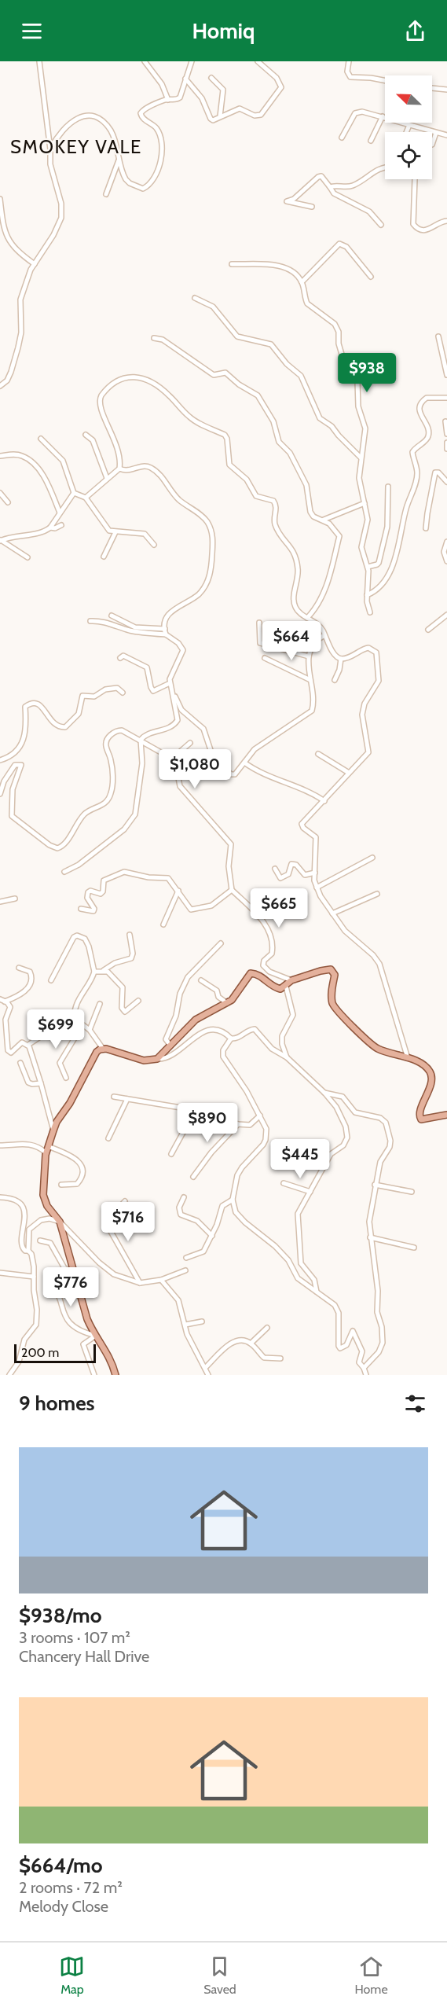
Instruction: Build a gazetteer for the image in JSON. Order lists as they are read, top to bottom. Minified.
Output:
{"districts":["SMOKEY VALE"],"scale_bar":"200 m","north":"top left","page":{"header":"Homiq","price":["$938","$664","$1,080","$665","$699","$890","$445","$716","$776"],"scale":"200 m","heading":"9 homes","list":[{"name":"$938/mo","note":"3 rooms · 107 m² · Chancery Hall Drive"},{"name":"$664/mo","note":"2 rooms · 72 m² · Melody Close"}],"tabs":["Map","Saved","Home"]}}
